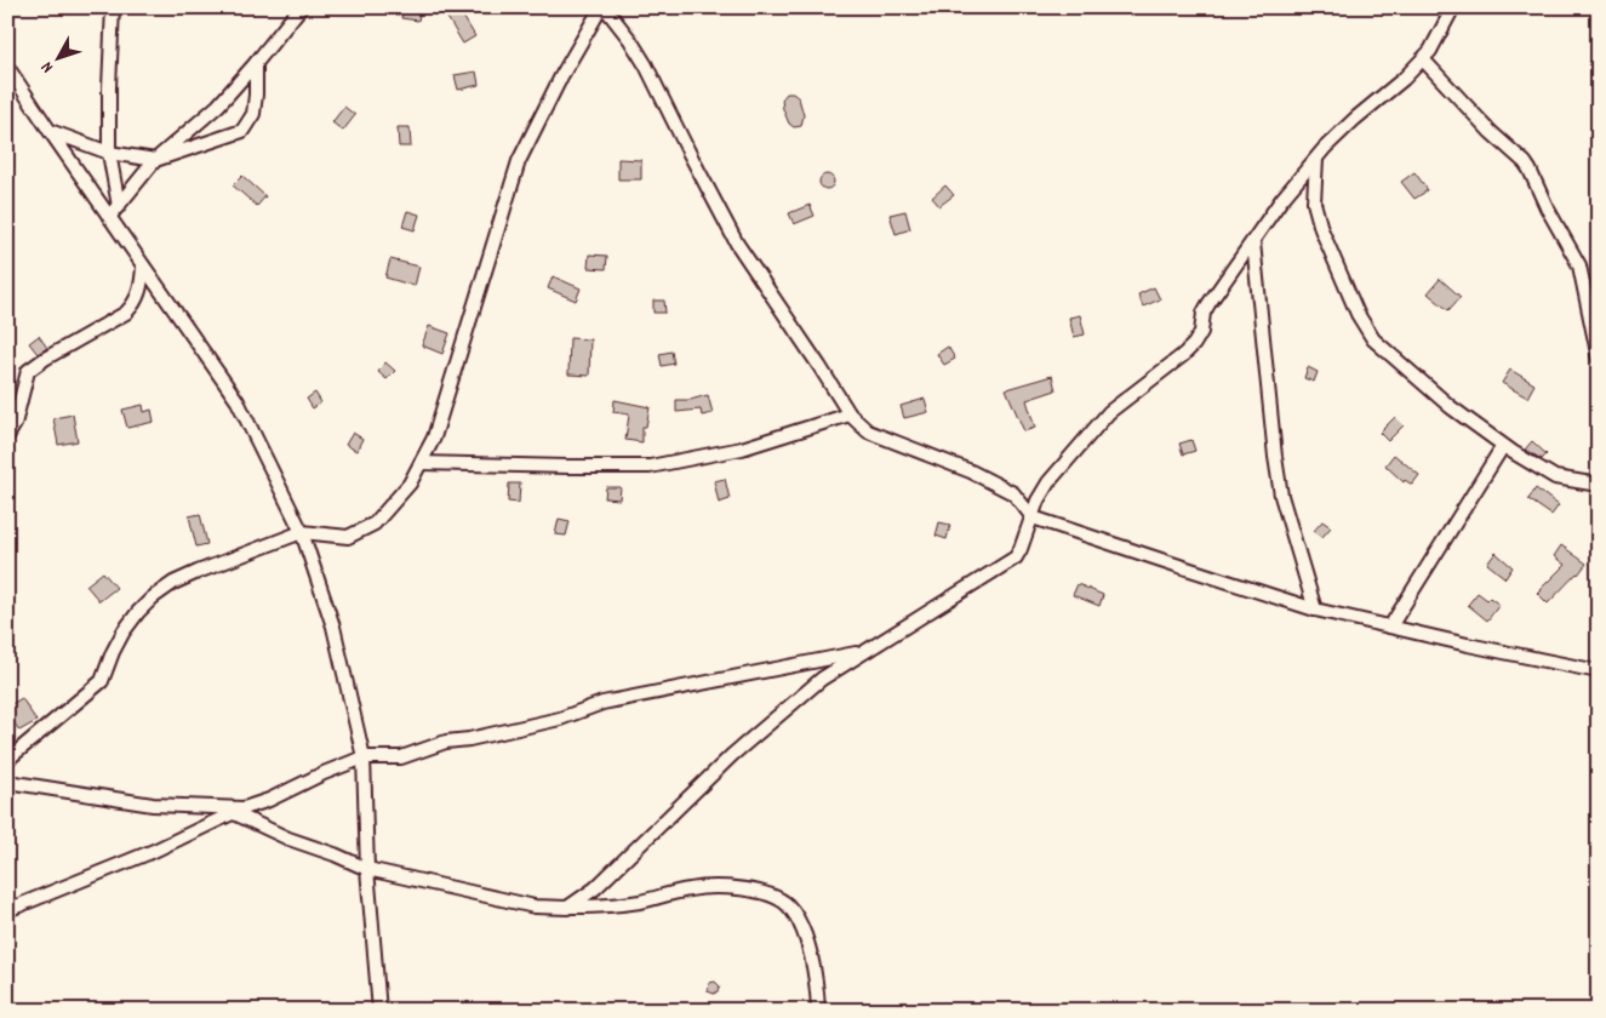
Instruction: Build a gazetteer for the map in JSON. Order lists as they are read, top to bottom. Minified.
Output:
{"north":"bottom left"}
